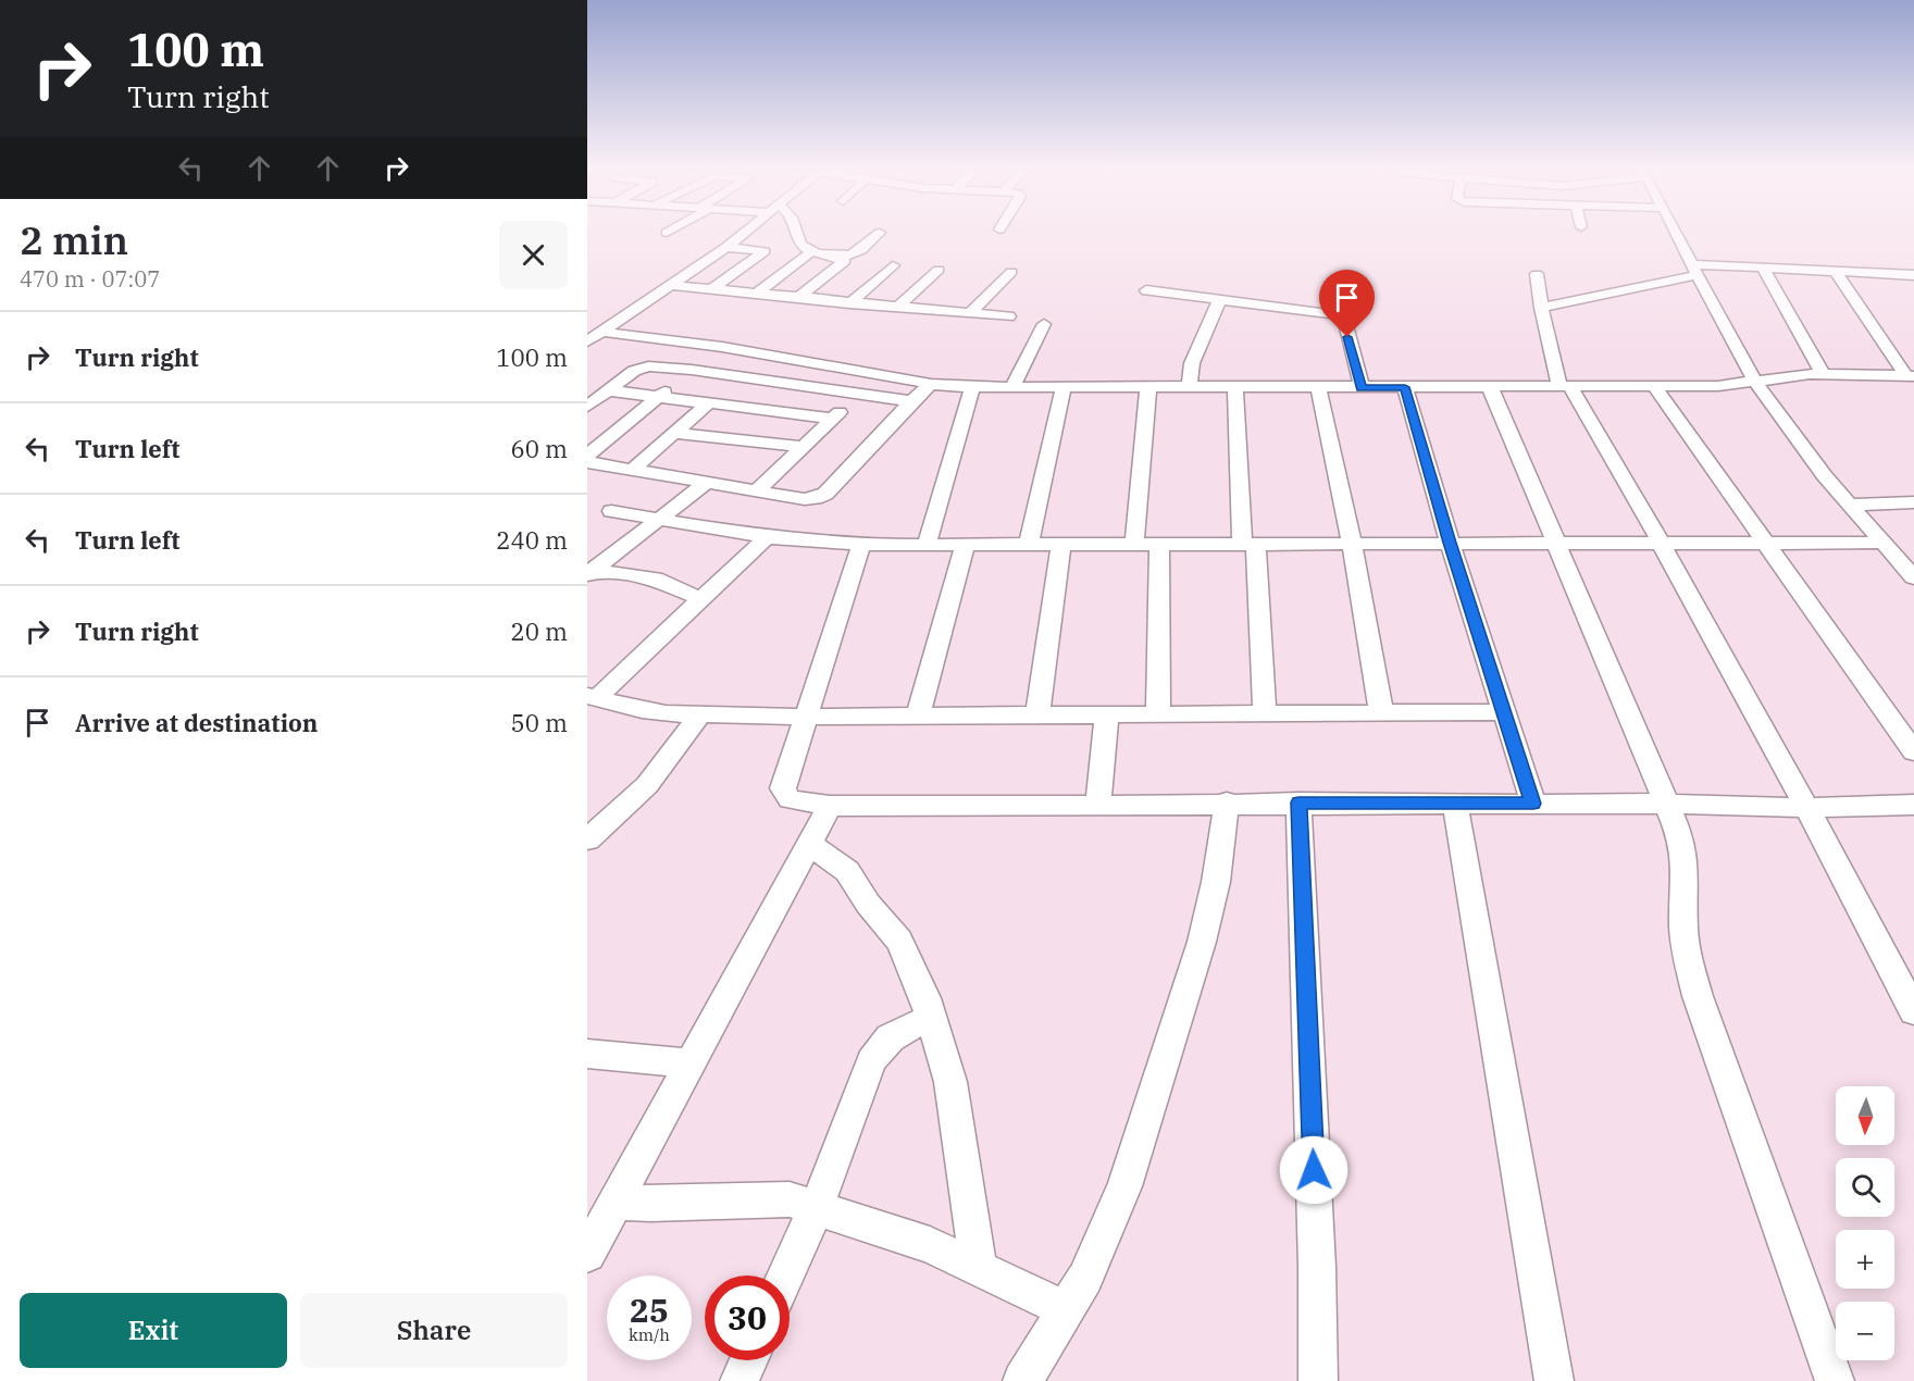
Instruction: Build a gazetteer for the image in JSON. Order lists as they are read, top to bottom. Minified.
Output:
{"north":"bottom","page":{"turn":["100 m","Turn right"],"heading":["2 min","470 m · 07:07"],"list":[{"name":"Turn right","value":"100 m"},{"name":"Turn left","value":"60 m"},{"name":"Turn left","value":"240 m"},{"name":"Turn right","value":"20 m"},{"name":"Arrive at destination","value":"50 m"}],"map_buttons":["+","−"],"speed":"25 km/h","limit":"30","buttons":["Exit","Share"]}}
